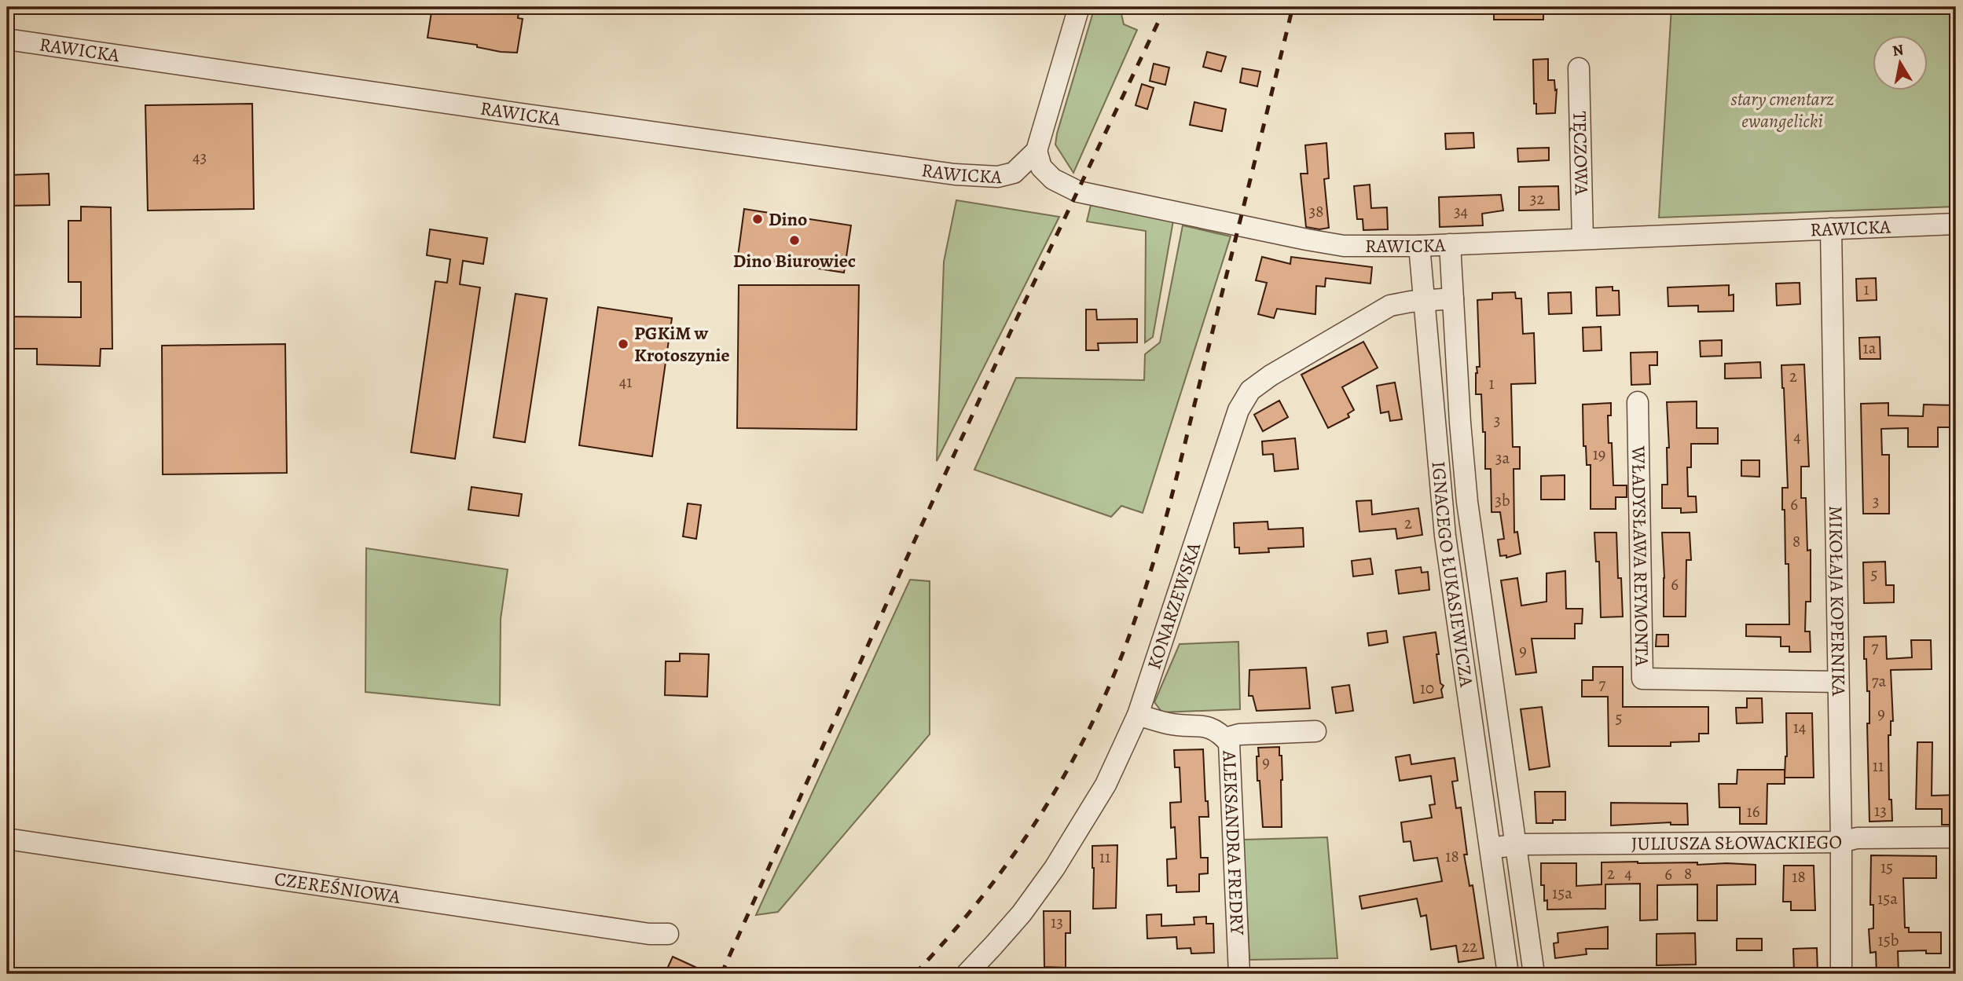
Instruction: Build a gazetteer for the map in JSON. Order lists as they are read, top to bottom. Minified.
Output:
{"streets":{"street":["RAWICKA","TĘCZOWA","WŁADYSŁAWA REYMONTA","IGNACEGO ŁUKASIEWICZA","MIKOŁAJA KOPERNIKA","KONARZEWSKA","JULIUSZA SŁOWACKIEGO","ALEKSANDRA FREDRY","CZEREŚNIOWA"]},"crossings":[["RAWICKA","TĘCZOWA"],["RAWICKA","IGNACEGO ŁUKASIEWICZA"],["RAWICKA","MIKOŁAJA KOPERNIKA"],["WŁADYSŁAWA REYMONTA","MIKOŁAJA KOPERNIKA"],["IGNACEGO ŁUKASIEWICZA","KONARZEWSKA"],["IGNACEGO ŁUKASIEWICZA","JULIUSZA SŁOWACKIEGO"],["MIKOŁAJA KOPERNIKA","JULIUSZA SŁOWACKIEGO"],["KONARZEWSKA","ALEKSANDRA FREDRY"]],"parks":["stary cmentarz ewangelicki"],"places":["Dino","Dino Biurowiec","PGKiM w Krotoszynie"],"house_numbers":["43","32","38","34","1","1a","2","41","1","3","4","19","3a","3b","3","6","2","8","5","6","7","9","7a","7","10","9","5","14","9","11","13","16","18","11","15","2","4","8","6","18","15a","15a","13","15b","22"],"north":"top"}
